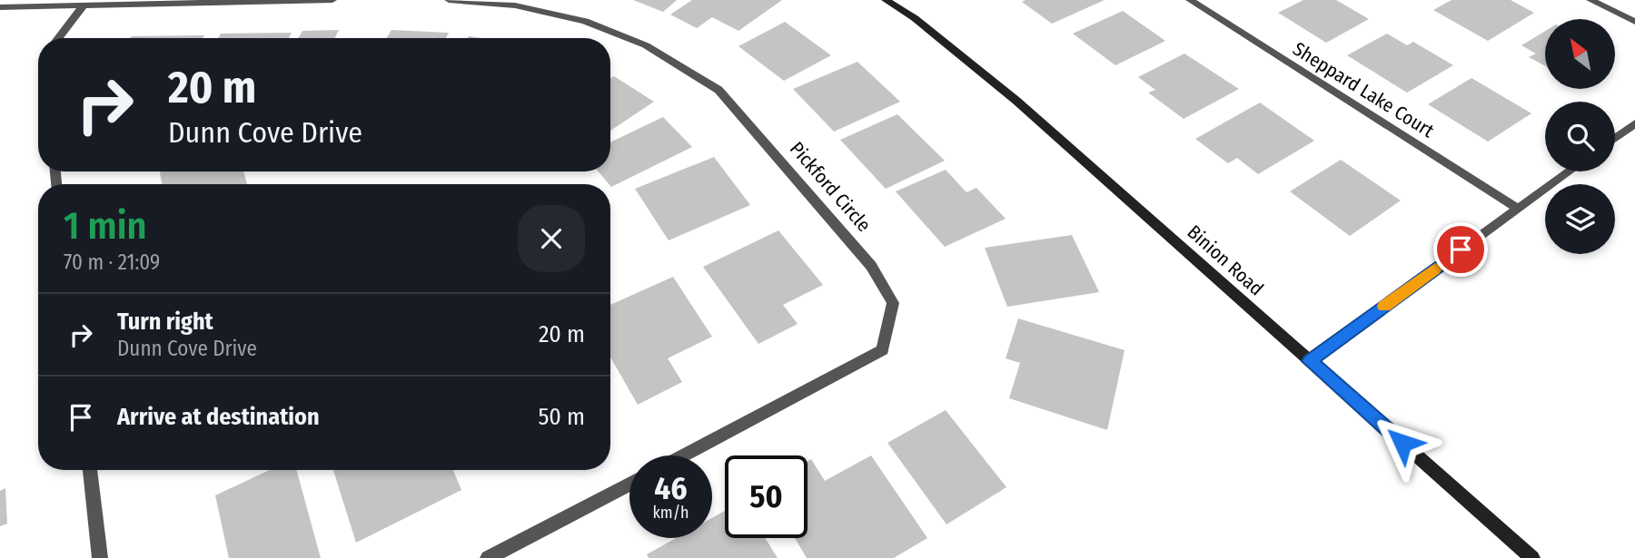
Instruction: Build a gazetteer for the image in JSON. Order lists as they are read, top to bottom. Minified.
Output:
{"streets":{"main road":["Binion Road"],"street":["Sheppard Lake Court","Pickford Circle"]},"north":"top left","page":{"turn":["20 m","Dunn Cove Drive"],"heading":["1 min","70 m · 21:09"],"list":[{"name":"Turn right","note":"Dunn Cove Drive","value":"20 m"},{"name":"Arrive at destination","value":"50 m"}],"speed":"46 km/h","limit":"50"}}
